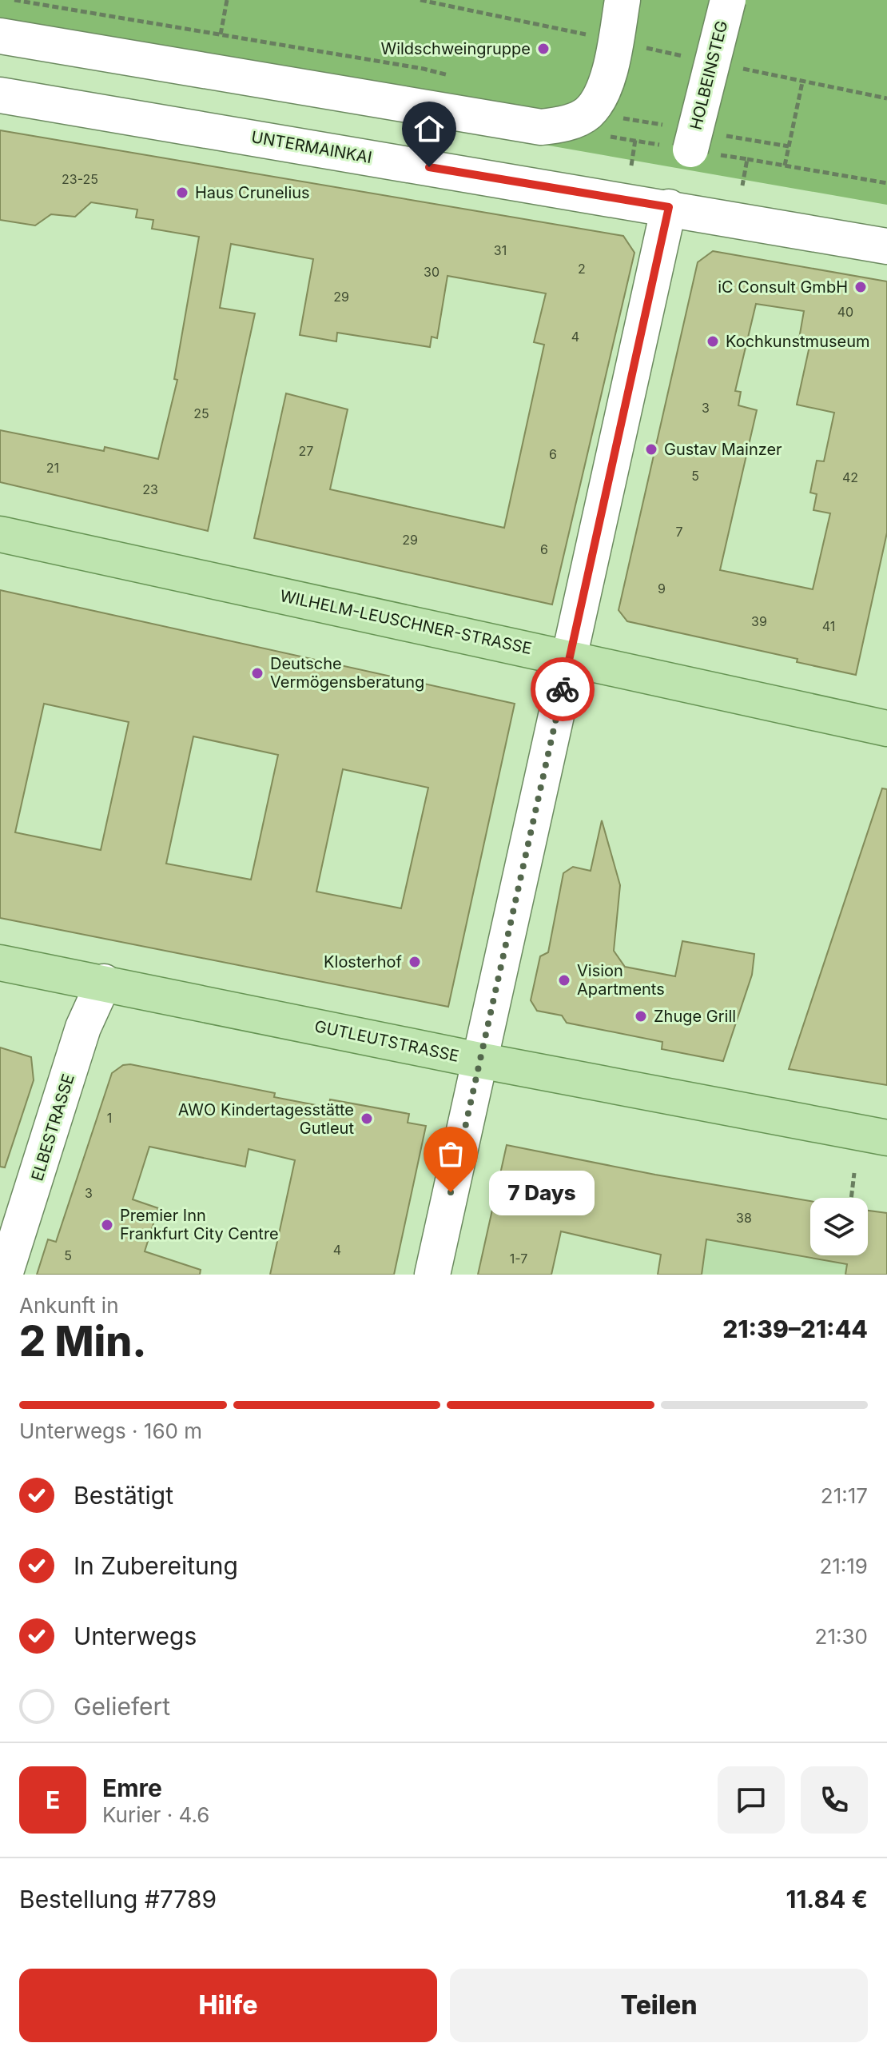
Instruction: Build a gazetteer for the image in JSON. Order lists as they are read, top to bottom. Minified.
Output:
{"streets":{"main road":["WILHELM-LEUSCHNER-STRASSE","GUTLEUTSTRASSE"],"street":["HOLBEINSTEG","UNTERMAINKAI","ELBESTRASSE"]},"crossings":[["GUTLEUTSTRASSE","ELBESTRASSE"]],"places":["Wildschweingruppe","Haus Crunelius","iC Consult GmbH","Kochkunstmuseum","Gustav Mainzer","Deutsche Vermögensberatung","Klosterhof","Vision Apartments","Zhuge Grill","AWO Kindertagesstätte Gutleut","7 Days","Premier Inn Frankfurt City Centre"],"house_numbers":["23-25","31","2","30","29","40","4","3","25","27","6","21","5","42","23","7","29","6","9","39","41","1","3","38","4","5","1-7"],"page":{"bubble":"7 Days","heading":["2 Min.","Ankunft in","21:39–21:44"],"panel":["Emre","Kurier · 4.6","Bestellung #7789","11.84 €"],"bar":"Unterwegs · 160 m","list":[["Bestätigt","21:17"],["In Zubereitung","21:19"],["Unterwegs","21:30"],"Geliefert"],"round":"E","buttons":["Hilfe","Teilen"]}}
